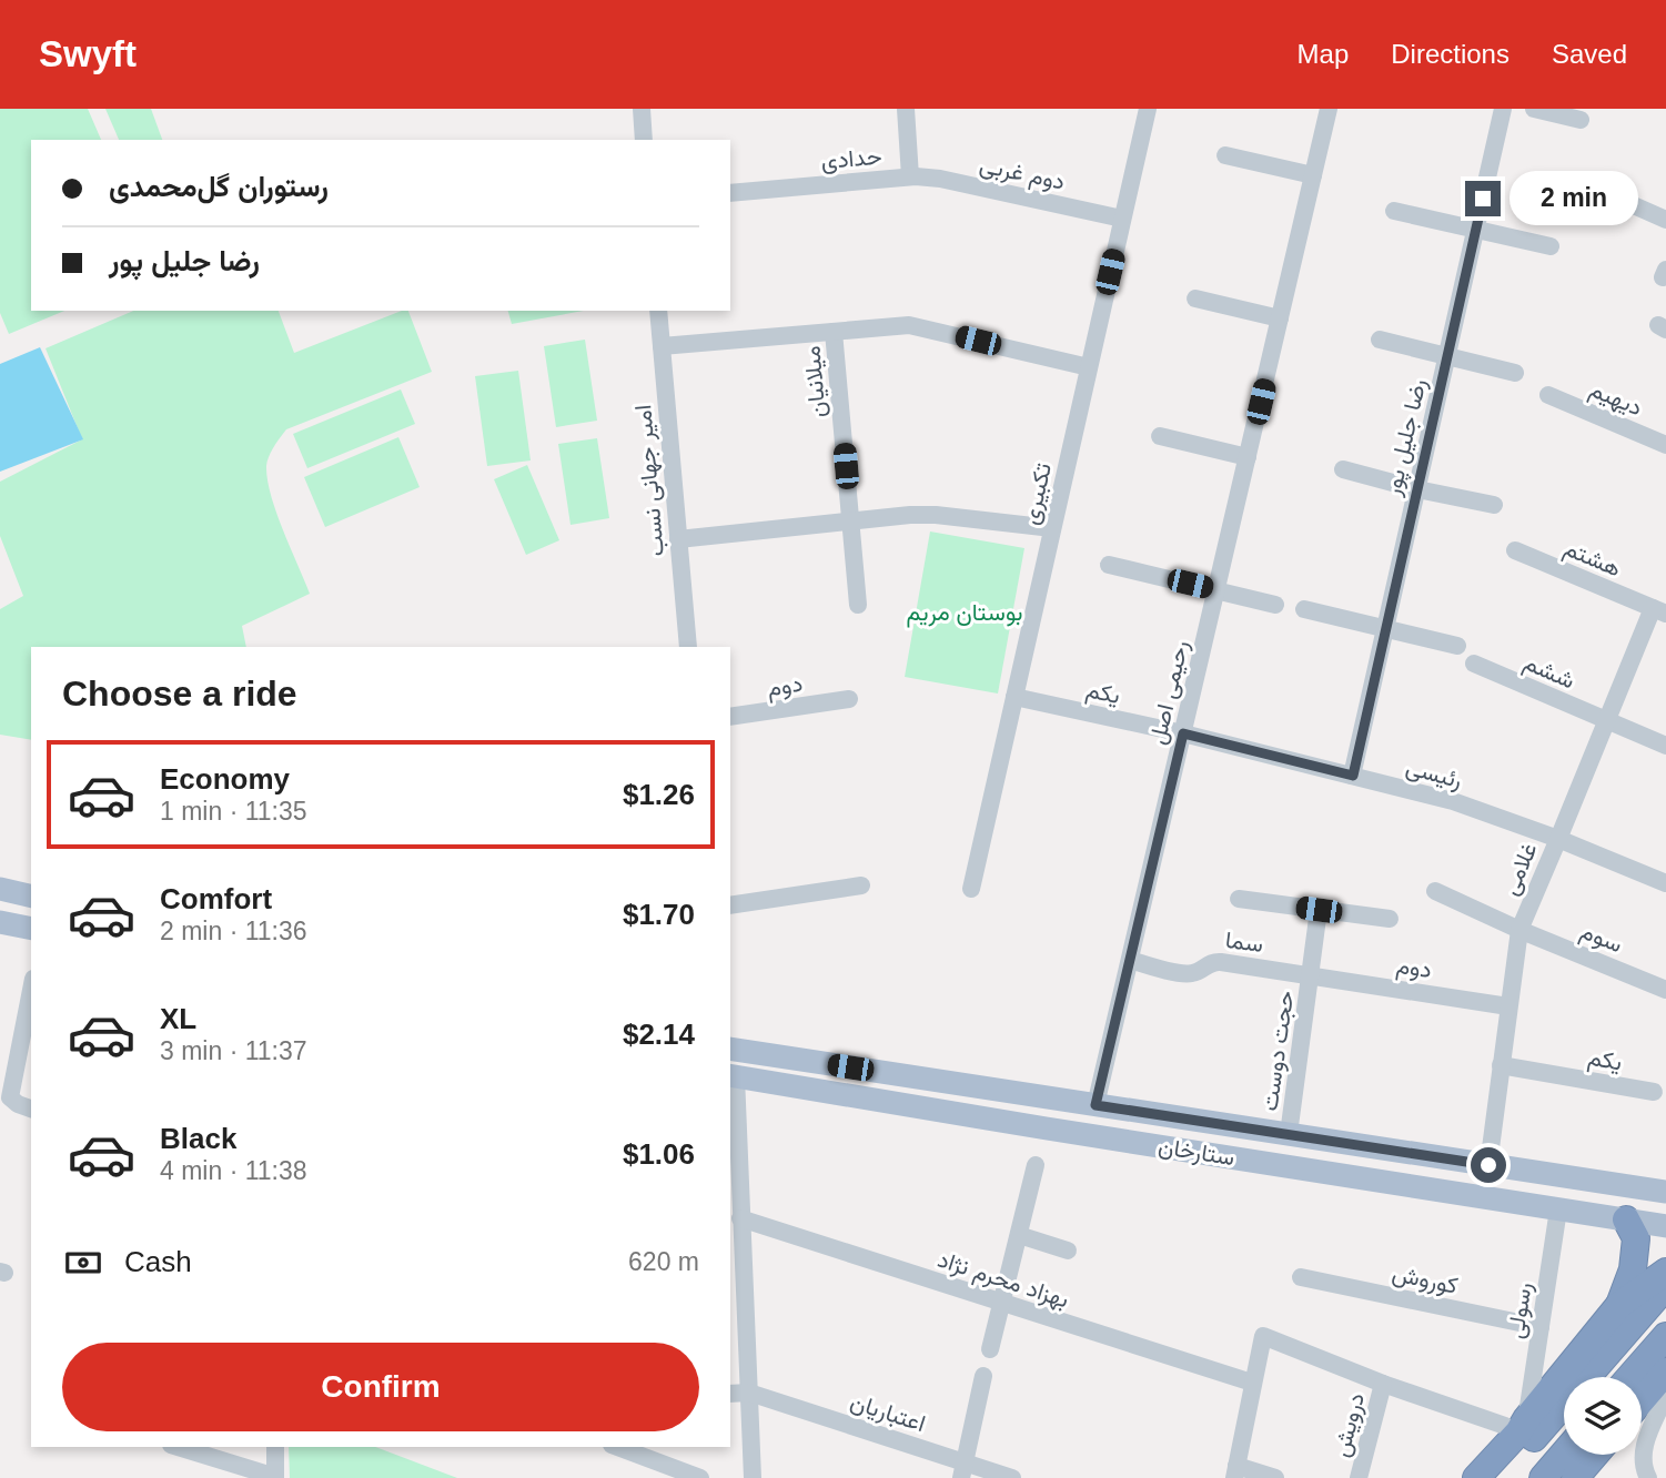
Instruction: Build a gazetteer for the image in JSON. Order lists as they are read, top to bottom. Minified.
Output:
{"streets":{"main road":["ستارخان"],"street":["حدادی","دوم غربی","میلانیان","دیهیم","رضا جلیل پور","امیر جهانی نسب","تکبیری","هشتم","ششم","دوم","یکم","رحیمی اصل","رئیسی","غلامی","سوم","سما","حجت دوست","بهزاد محرم نژاد","کوروش","رسولی","اعتباریان","درویش"]},"crossings":[["حدادی","دوم غربی"],["دوم غربی","تکبیری"],["رضا جلیل پور","رئیسی"],["تکبیری","یکم"],["هشتم","غلامی"],["ششم","غلامی"],["دوم","غلامی"],["دوم","سما"],["دوم","حجت دوست"],["یکم","رحیمی اصل"],["یکم","رئیسی"],["یکم","غلامی"],["رحیمی اصل","رئیسی"],["رحیمی اصل","سما"],["رحیمی اصل","ستارخان"],["رئیسی","غلامی"],["غلامی","سوم"],["غلامی","ستارخان"],["سما","حجت دوست"],["حجت دوست","ستارخان"],["ستارخان","رسولی"],["کوروش","رسولی"]],"parks":["بوستان مریم"],"page":{"header":"Swyft","nav":["Map","Directions","Saved"],"banner":["رستوران گل‌محمدی","رضا جلیل پور"],"bubble":"2 min","heading":"Choose a ride","list":[{"name":"Economy","note":"1 min · 11:35","value":"$1.26"},{"name":"Comfort","note":"2 min · 11:36","value":"$1.70"},{"name":"XL","note":"3 min · 11:37","value":"$2.14"},{"name":"Black","note":"4 min · 11:38","value":"$1.06"}],"pay":["Cash","620 m"],"buttons":"Confirm"}}
